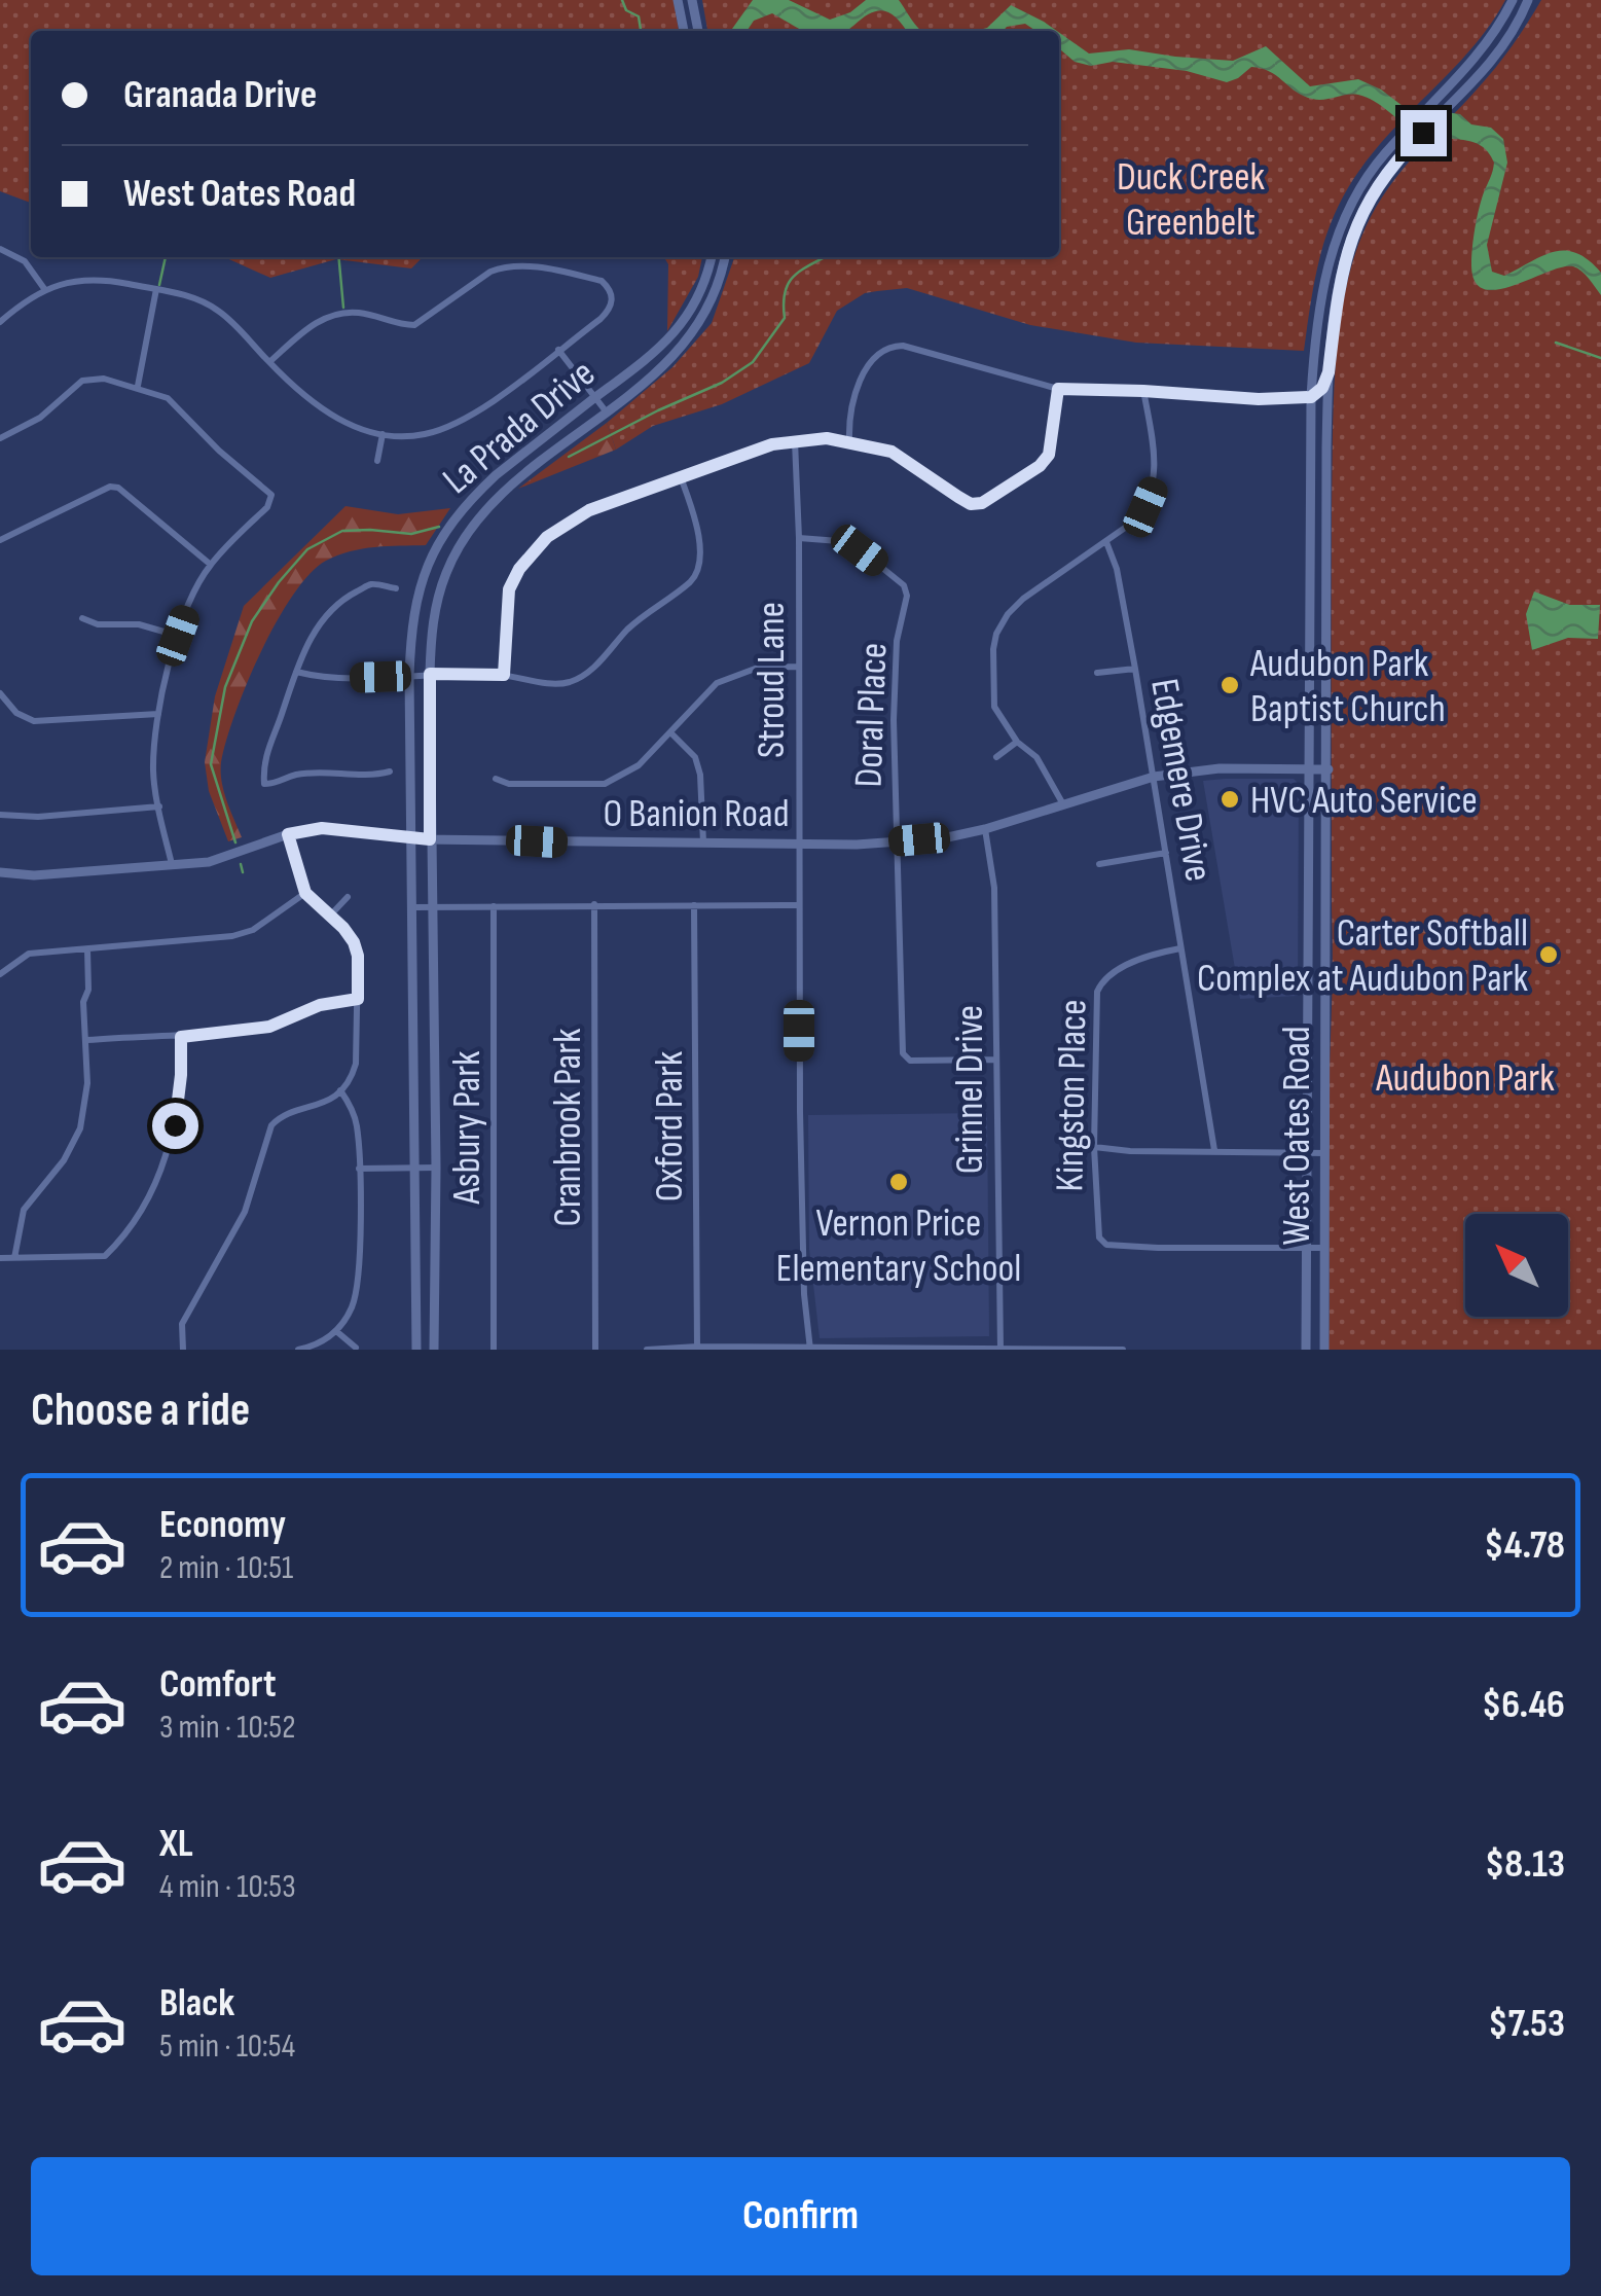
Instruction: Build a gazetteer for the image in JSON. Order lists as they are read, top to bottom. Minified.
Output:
{"streets":{"main road":["La Prada Drive","O Banion Road","West Oates Road"],"street":["Stroud Lane","Doral Place","Edgemere Drive","Grinnel Drive","Kingston Place","Oxford Park","Asbury Park","Cranbrook Park"]},"crossings":[["La Prada Drive","O Banion Road"],["Stroud Lane","Doral Place"],["Stroud Lane","O Banion Road"],["Doral Place","O Banion Road"],["Doral Place","Grinnel Drive"],["Edgemere Drive","O Banion Road"],["Edgemere Drive","Kingston Place"],["O Banion Road","Grinnel Drive"],["O Banion Road","West Oates Road"],["Kingston Place","West Oates Road"]],"parks":["Duck Creek Greenbelt","Audubon Park"],"places":["Audubon Park Baptist Church","HVC Auto Service","Carter Softball Complex at Audubon Park","Vernon Price Elementary School"],"north":"top left","page":{"banner":["Granada Drive","West Oates Road"],"heading":"Choose a ride","list":[{"name":"Economy","note":"2 min · 10:51","value":"$4.78"},{"name":"Comfort","note":"3 min · 10:52","value":"$6.46"},{"name":"XL","note":"4 min · 10:53","value":"$8.13"},{"name":"Black","note":"5 min · 10:54","value":"$7.53"}],"buttons":"Confirm"}}
